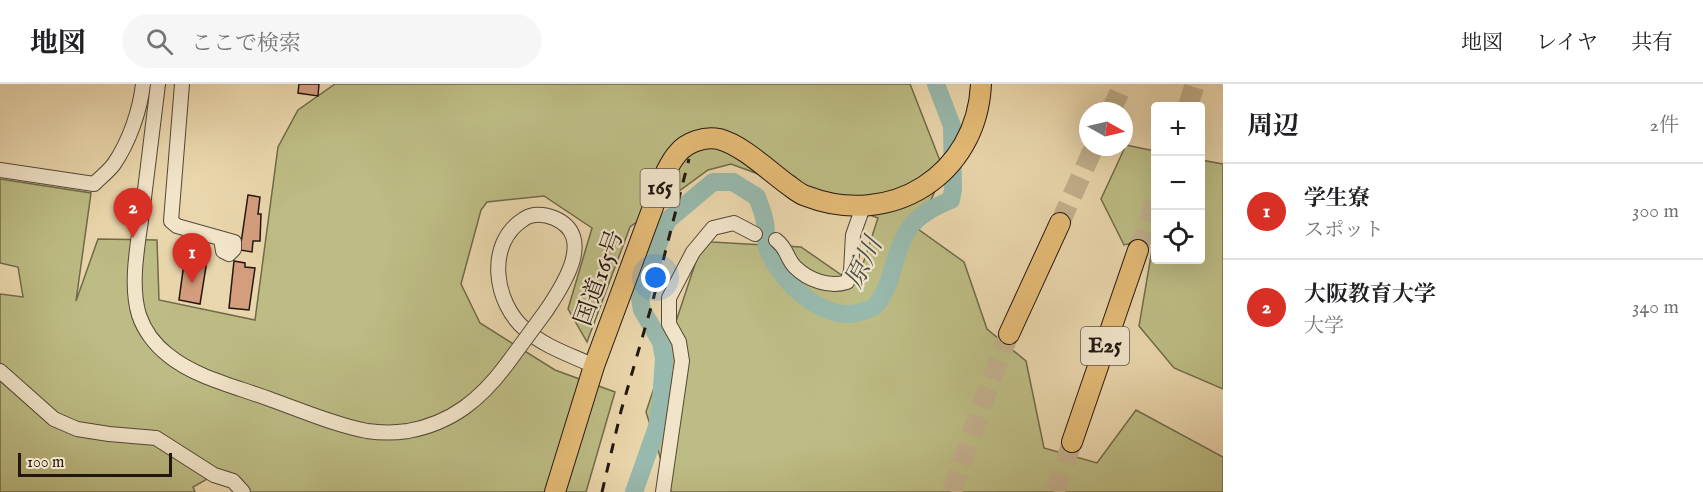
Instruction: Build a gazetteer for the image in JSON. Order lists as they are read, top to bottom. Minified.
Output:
{"streets":{"highway":["165","国道165号","E25"]},"water":["原川"],"scale_bar":"100 m","north":"right","page":{"header":"地図","search":"ここで検索","nav":["地図","レイヤ","共有"],"heading":["周辺","2件"],"map_buttons":["+","−"],"list":[{"mark":"1","name":"学生寮","note":"スポット","value":"300 m"},{"mark":"2","name":"大阪教育大学","note":"大学","value":"340 m"}],"pins":["2","1"],"scale":"100 m"}}
